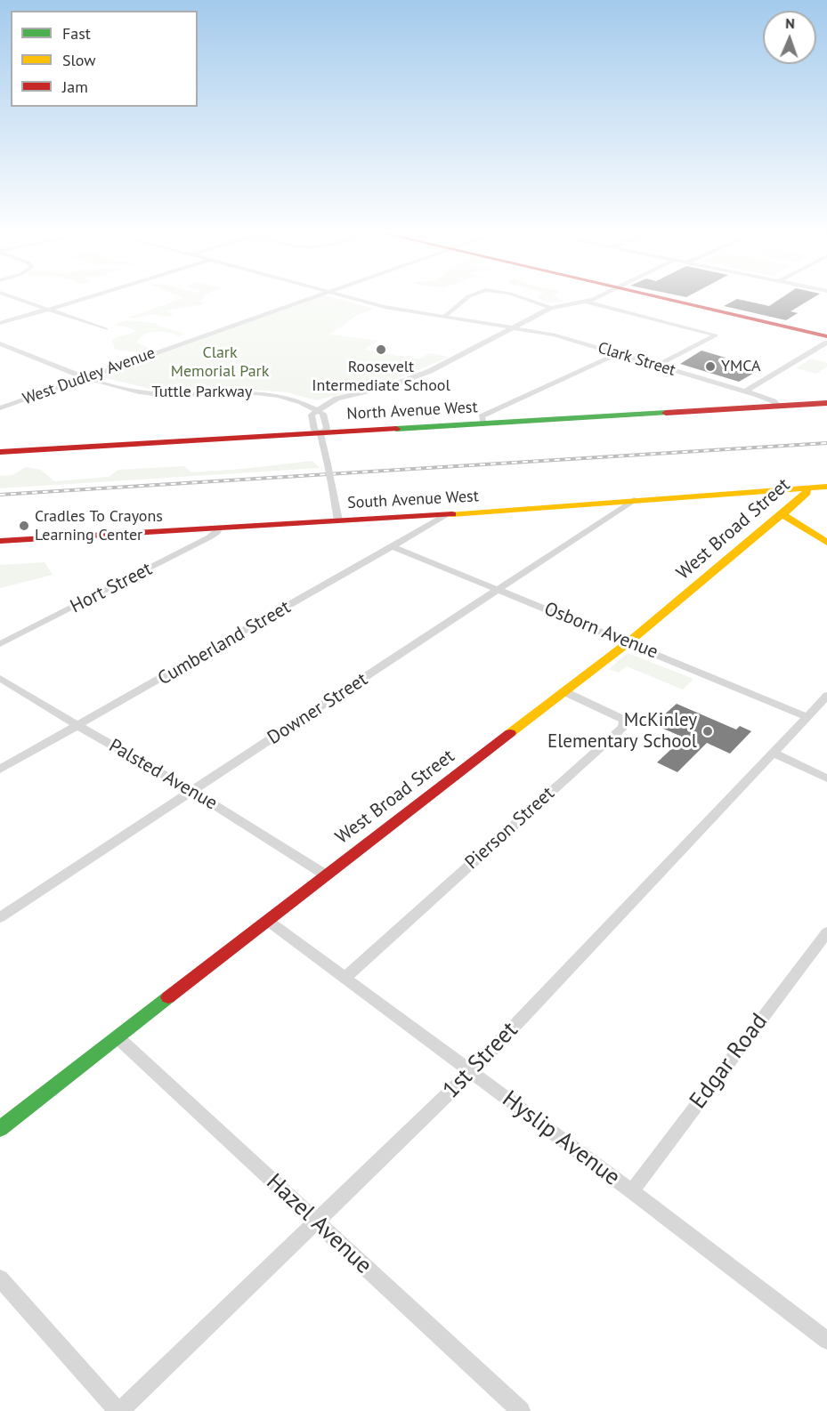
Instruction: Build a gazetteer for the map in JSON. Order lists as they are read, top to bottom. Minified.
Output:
{"streets":{"street":["Clark Street","West Dudley Avenue","Tuttle Parkway","North Avenue West","South Avenue West","West Broad Street","Hort Street","Osborn Avenue","Cumberland Street","Downer Street","Palsted Avenue","Pierson Street","1st Street","Edgar Road","Hyslip Avenue","Hazel Avenue"]},"crossings":[["Clark Street","North Avenue West"],["West Dudley Avenue","Tuttle Parkway"],["South Avenue West","West Broad Street"],["South Avenue West","Hort Street"],["South Avenue West","Cumberland Street"],["South Avenue West","Downer Street"],["West Broad Street","Osborn Avenue"],["West Broad Street","Palsted Avenue"],["West Broad Street","Pierson Street"],["West Broad Street","Hyslip Avenue"],["West Broad Street","Hazel Avenue"],["Osborn Avenue","Cumberland Street"],["Osborn Avenue","Downer Street"],["Osborn Avenue","1st Street"],["Cumberland Street","Palsted Avenue"],["Downer Street","Palsted Avenue"],["Pierson Street","Hyslip Avenue"],["1st Street","Hyslip Avenue"],["1st Street","Hazel Avenue"],["Edgar Road","Hyslip Avenue"]],"parks":["Clark Memorial Park"],"places":["Roosevelt Intermediate School","YMCA","Cradles To Crayons Learning Center","McKinley Elementary School"],"legend":["Fast","Slow","Jam"],"north":"top"}
